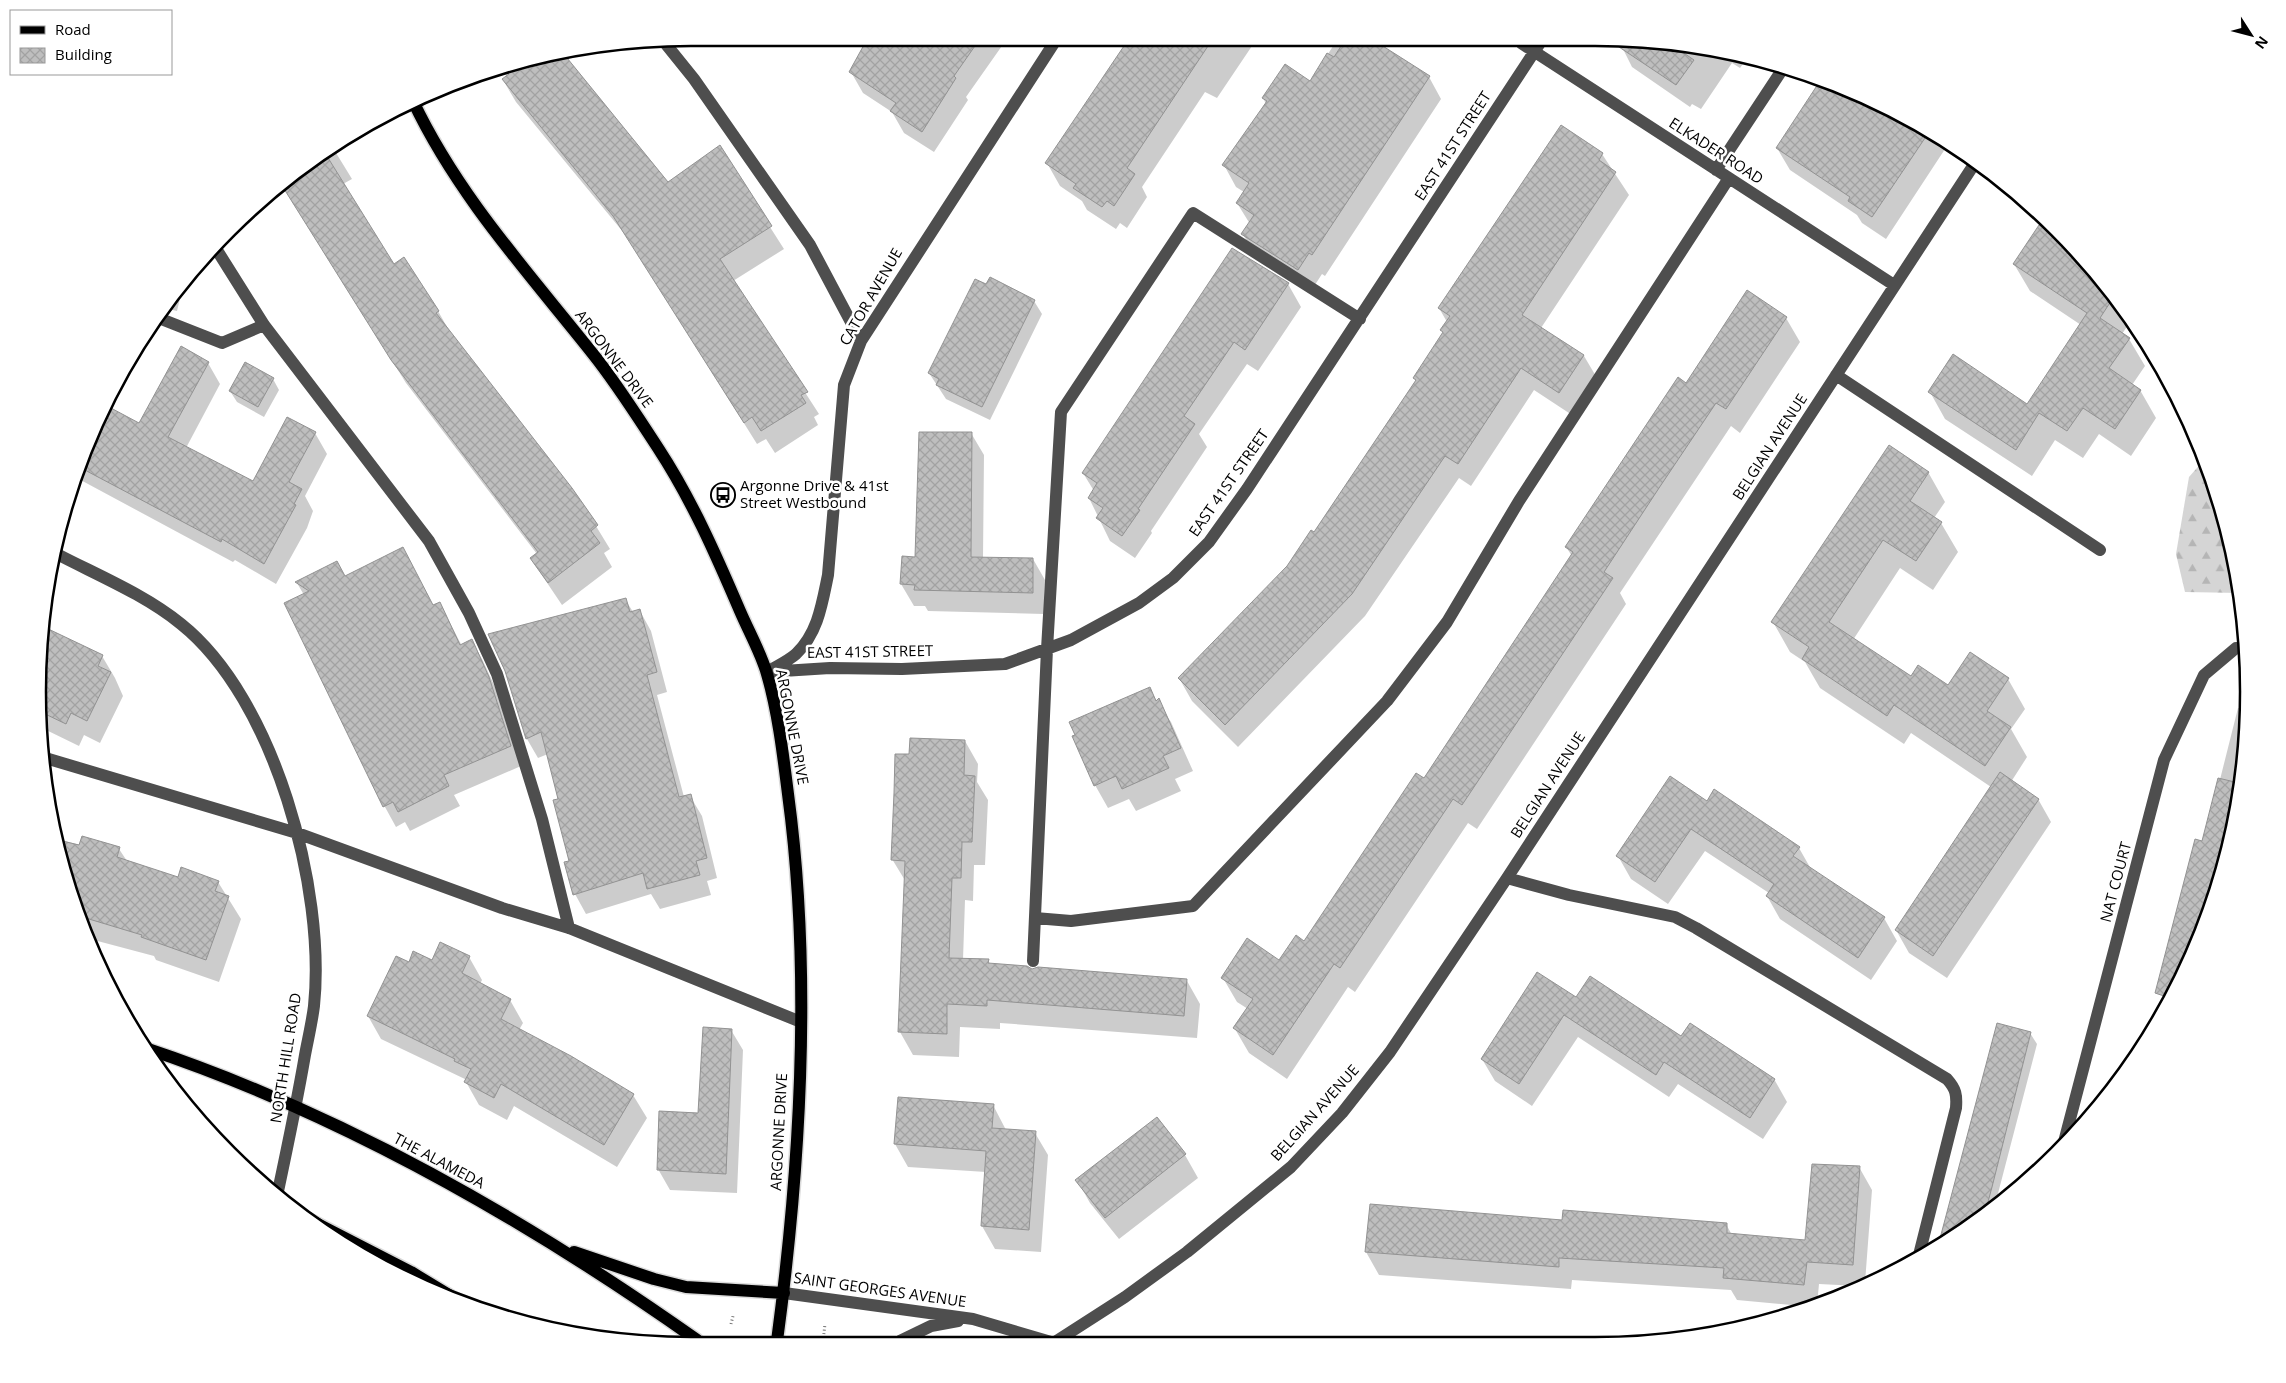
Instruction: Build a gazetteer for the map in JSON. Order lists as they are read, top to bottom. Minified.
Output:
{"streets":{"main road":["ARGONNE DRIVE","THE ALAMEDA"],"street":["EAST 41ST STREET","ELKADER ROAD","CATOR AVENUE","BELGIAN AVENUE","NAT COURT","NORTH HILL ROAD","SAINT GEORGES AVENUE"]},"crossings":[["EAST 41ST STREET","ELKADER ROAD"],["EAST 41ST STREET","CATOR AVENUE"],["EAST 41ST STREET","ARGONNE DRIVE"],["ELKADER ROAD","BELGIAN AVENUE"],["CATOR AVENUE","ARGONNE DRIVE"],["ARGONNE DRIVE","SAINT GEORGES AVENUE"],["NORTH HILL ROAD","THE ALAMEDA"]],"places":{"bus stop":["Argonne Drive & 41st Street Westbound"]},"legend":["Road","Building"],"north":"bottom right"}
